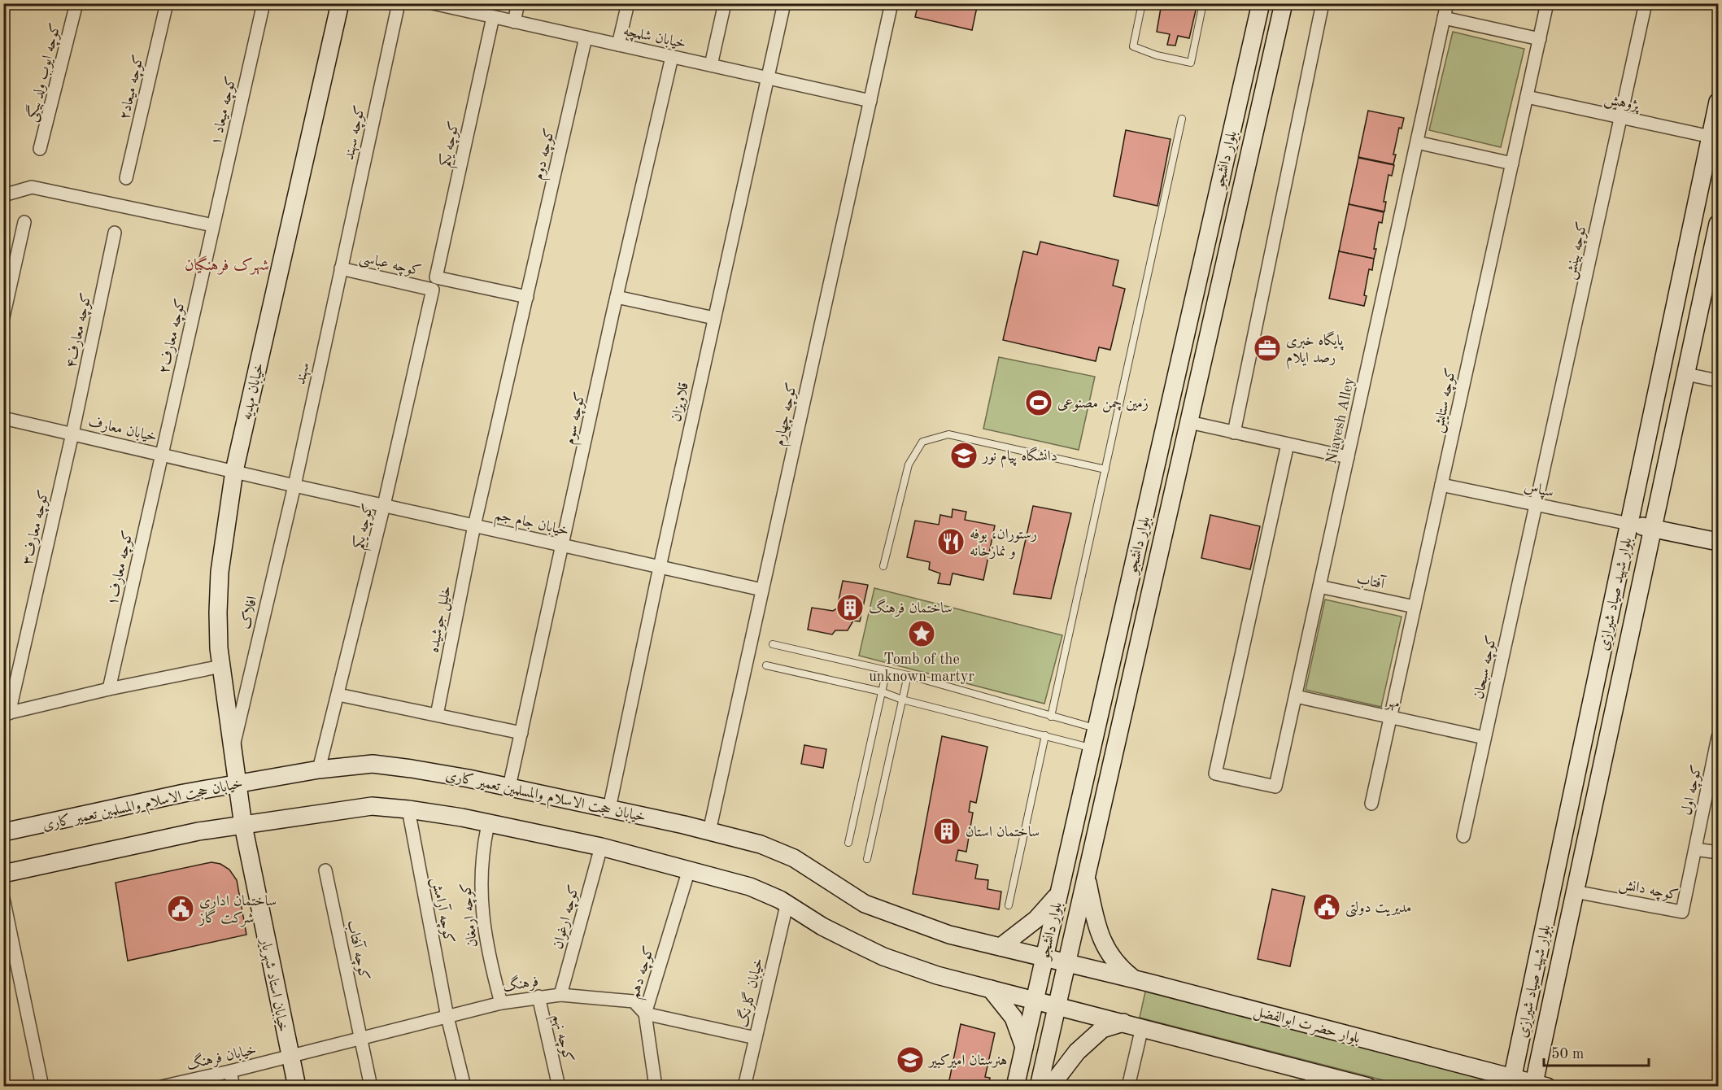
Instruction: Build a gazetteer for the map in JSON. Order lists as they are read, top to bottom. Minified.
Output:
{"streets":{"main road":["بلوار دانشجو","خیابان مهدیه","بلوار شهید صیاد شیرازی","خیابان حجت الاسلام والمسلمین تعمیر کاری","خیابان استاد شهریار","بلوار حضرت ابوالفضل"],"street":["خیابان شلمچه","کوچه ایوب ولد بیگی","کوچه میعاد۲","پژوهش","کوچه میعاد ۱","کوچه سهند","کوچه یکم","کوچه دوم","کوچه بینش","کوچه عباسی","کوچه معارف۴","کوچه معارف۲","سهند","کوچه ستایش","قلاویزان","کوچه چهارم","کوچه سوم","Niayesh Alley","خیابان معارف","سپاس","خیابان جام جم","کوچه معارف۳","کوچه معارف۱","آفتاب","افلاک","خلیل جوشیده","کوچه سبحان","مهر","کوچه اول","کوچه دانش","کوچه آرامش","کوچه ارمغان","کوچه ارغوان","کوچه آفتاب","کوچه دهم","فرهنگ","خیابان گلرنگ","کوچه نهم","خیابان فرهنگ"]},"crossings":[["خیابان شلمچه","کوچه یکم"],["خیابان شلمچه","کوچه دوم"],["خیابان شلمچه","قلاویزان"],["خیابان شلمچه","کوچه چهارم"],["خیابان شلمچه","کوچه سوم"],["پژوهش","کوچه بینش"],["پژوهش","کوچه ستایش"],["پژوهش","بلوار شهید صیاد شیرازی"],["کوچه میعاد ۱","کوچه معارف۲"],["کوچه سهند","کوچه عباسی"],["کوچه سهند","سهند"],["کوچه یکم","کوچه دوم"],["کوچه یکم","کوچه عباسی"],["کوچه یکم","خیابان جام جم"],["کوچه یکم","خلیل جوشیده"],["کوچه یکم","خیابان حجت الاسلام والمسلمین تعمیر کاری"],["کوچه دوم","خلیل جوشیده"],["بلوار دانشجو","خیابان حجت الاسلام والمسلمین تعمیر کاری"],["بلوار دانشجو","بلوار حضرت ابوالفضل"],["کوچه بینش","سپاس"],["کوچه بینش","کوچه سبحان"],["کوچه عباسی","سهند"],["کوچه معارف۴","خیابان معارف"],["کوچه معارف۴","کوچه معارف۳"],["کوچه معارف۲","خیابان معارف"],["کوچه معارف۲","کوچه معارف۱"],["سهند","خیابان معارف"],["سهند","خیابان جام جم"],["سهند","افلاک"],["خیابان مهدیه","خیابان معارف"],["خیابان مهدیه","افلاک"],["خیابان مهدیه","خیابان حجت الاسلام والمسلمین تعمیر کاری"],["خیابان مهدیه","خیابان استاد شهریار"],["کوچه ستایش","سپاس"],["کوچه ستایش","آفتاب"],["کوچه ستایش","مهر"],["قلاویزان","خیابان جام جم"],["قلاویزان","خیابان حجت الاسلام والمسلمین تعمیر کاری"],["کوچه چهارم","خیابان جام جم"],["کوچه چهارم","خیابان حجت الاسلام والمسلمین تعمیر کاری"],["کوچه سوم","خیابان جام جم"],["کوچه سوم","خیابان حجت الاسلام والمسلمین تعمیر کاری"],["Niayesh Alley","آفتاب"],["Niayesh Alley","مهر"],["خیابان معارف","خیابان جام جم"],["خیابان معارف","کوچه معارف۳"],["خیابان معارف","کوچه معارف۱"],["خیابان معارف","افلاک"],["سپاس","بلوار شهید صیاد شیرازی"],["سپاس","کوچه سبحان"],["خیابان جام جم","افلاک"],["خیابان جام جم","خلیل جوشیده"],["بلوار شهید صیاد شیرازی","کوچه دانش"],["بلوار شهید صیاد شیرازی","بلوار حضرت ابوالفضل"],["کوچه سبحان","مهر"],["کوچه اول","کوچه دانش"],["خیابان حجت الاسلام والمسلمین تعمیر کاری","خیابان استاد شهریار"],["خیابان حجت الاسلام والمسلمین تعمیر کاری","بلوار حضرت ابوالفضل"],["کوچه آرامش","فرهنگ"],["کوچه ارمغان","فرهنگ"],["کوچه ارغوان","فرهنگ"],["کوچه آفتاب","فرهنگ"],["کوچه دهم","فرهنگ"],["فرهنگ","خیابان استاد شهریار"],["فرهنگ","خیابان گلرنگ"],["فرهنگ","کوچه نهم"],["فرهنگ","خیابان فرهنگ"],["خیابان استاد شهریار","خیابان فرهنگ"]],"districts":["شهرک فرهنگیان"],"places":{"office":["پایگاه خبری رصد ایلام"],"sports":["زمین چمن مصنوعی"],"school or university":["دانشگاه پیام نور","هنرستان امیرکبیر"],"restaurant":["رستوران، بوفه و نمازخانه"],"building":["ساختمان فرهنگ","ساختمان استان"],"place":["Tomb of the unknown martyr"],"public building":["مدیریت دولتی","ساختمان اداری شرکت گاز"]},"scale_bar":"50 m"}
